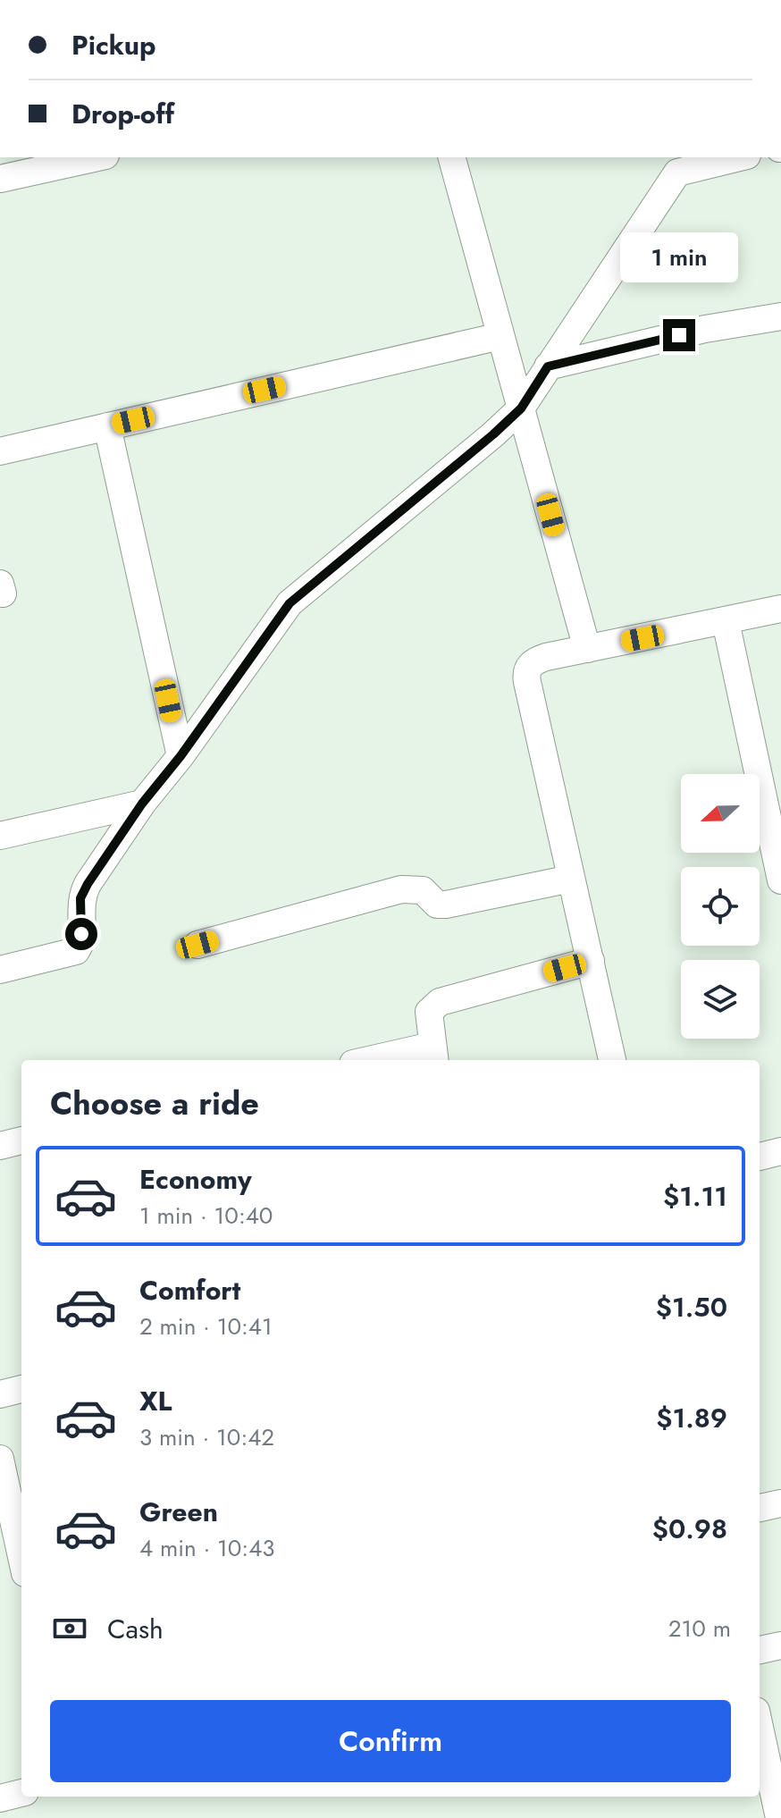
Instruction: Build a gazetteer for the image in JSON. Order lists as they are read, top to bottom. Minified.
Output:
{"north":"left","page":{"banner":["Pickup","Drop-off"],"bubble":"1 min","heading":"Choose a ride","list":[{"name":"Economy","note":"1 min · 10:40","value":"$1.11"},{"name":"Comfort","note":"2 min · 10:41","value":"$1.50"},{"name":"XL","note":"3 min · 10:42","value":"$1.89"},{"name":"Green","note":"4 min · 10:43","value":"$0.98"}],"pay":["Cash","210 m"],"buttons":"Confirm"}}
